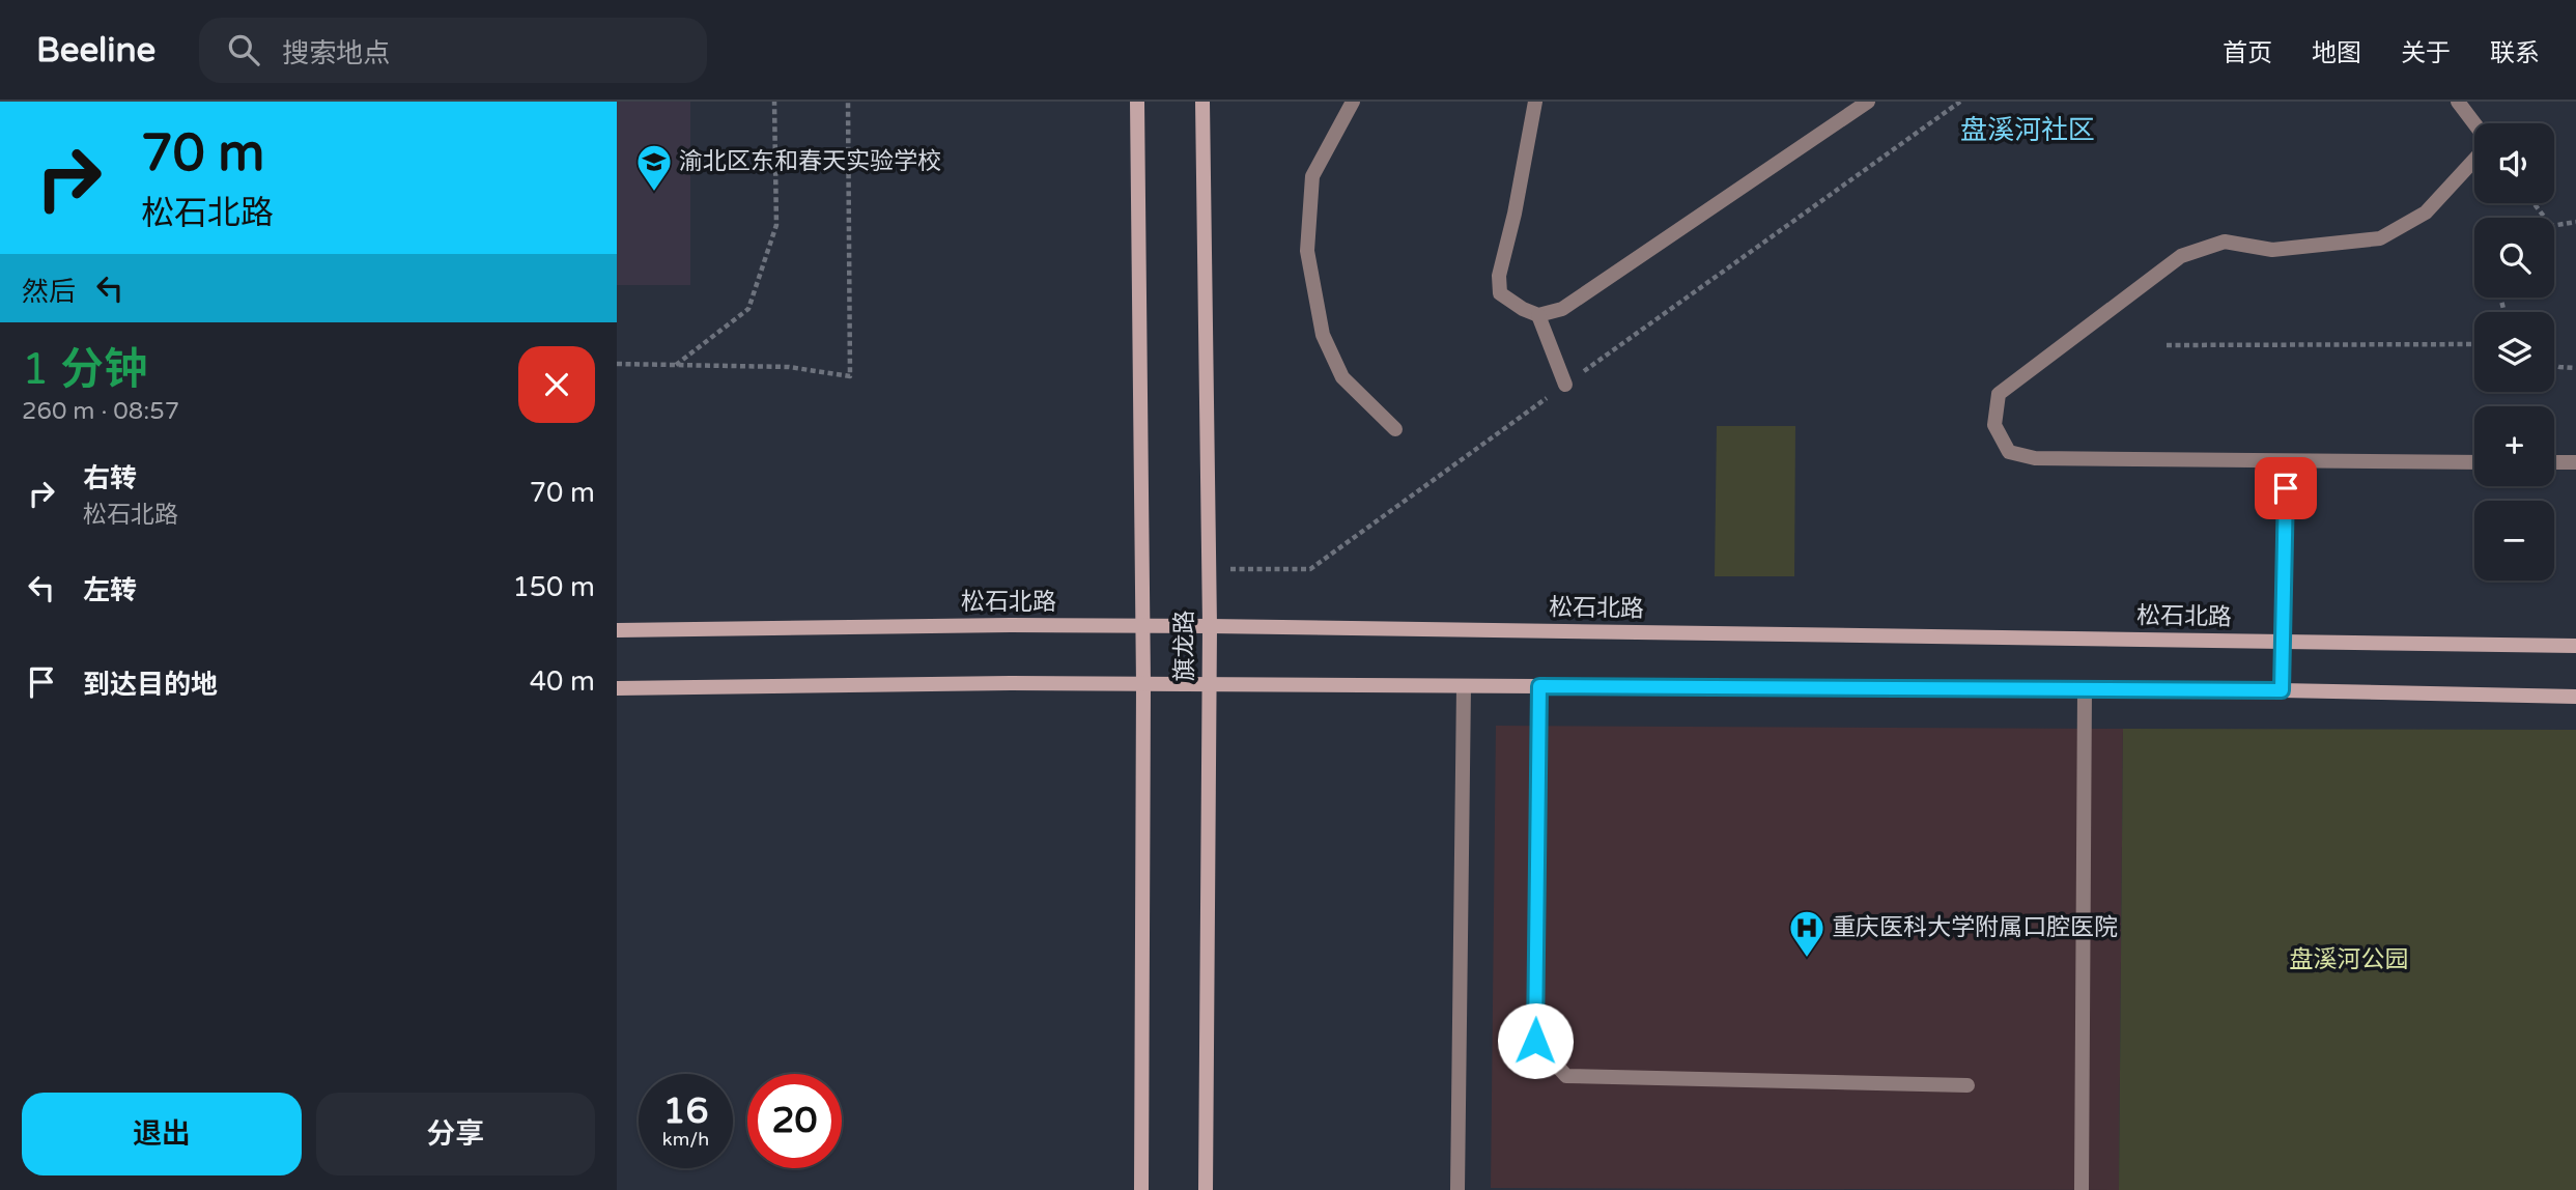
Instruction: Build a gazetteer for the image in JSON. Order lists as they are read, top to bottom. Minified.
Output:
{"streets":{"main road":["松石北路","旗龙路"]},"crossings":[["松石北路","旗龙路"]],"districts":["盘溪河社区"],"parks":["盘溪河公园"],"places":{"school or university":["渝北区东和春天实验学校"],"hospital":["重庆医科大学附属口腔医院"]},"page":{"header":"Beeline","search":"搜索地点","nav":["首页","地图","关于","联系"],"turn":["70 m","松石北路"],"map_buttons":["+","−"],"then":"然后","heading":["1 分钟","260 m · 08:57"],"list":[{"name":"右转","note":"松石北路","value":"70 m"},{"name":"左转","value":"150 m"},{"name":"到达目的地","value":"40 m"}],"speed":"16 km/h","limit":"20","buttons":["退出","分享"]}}
